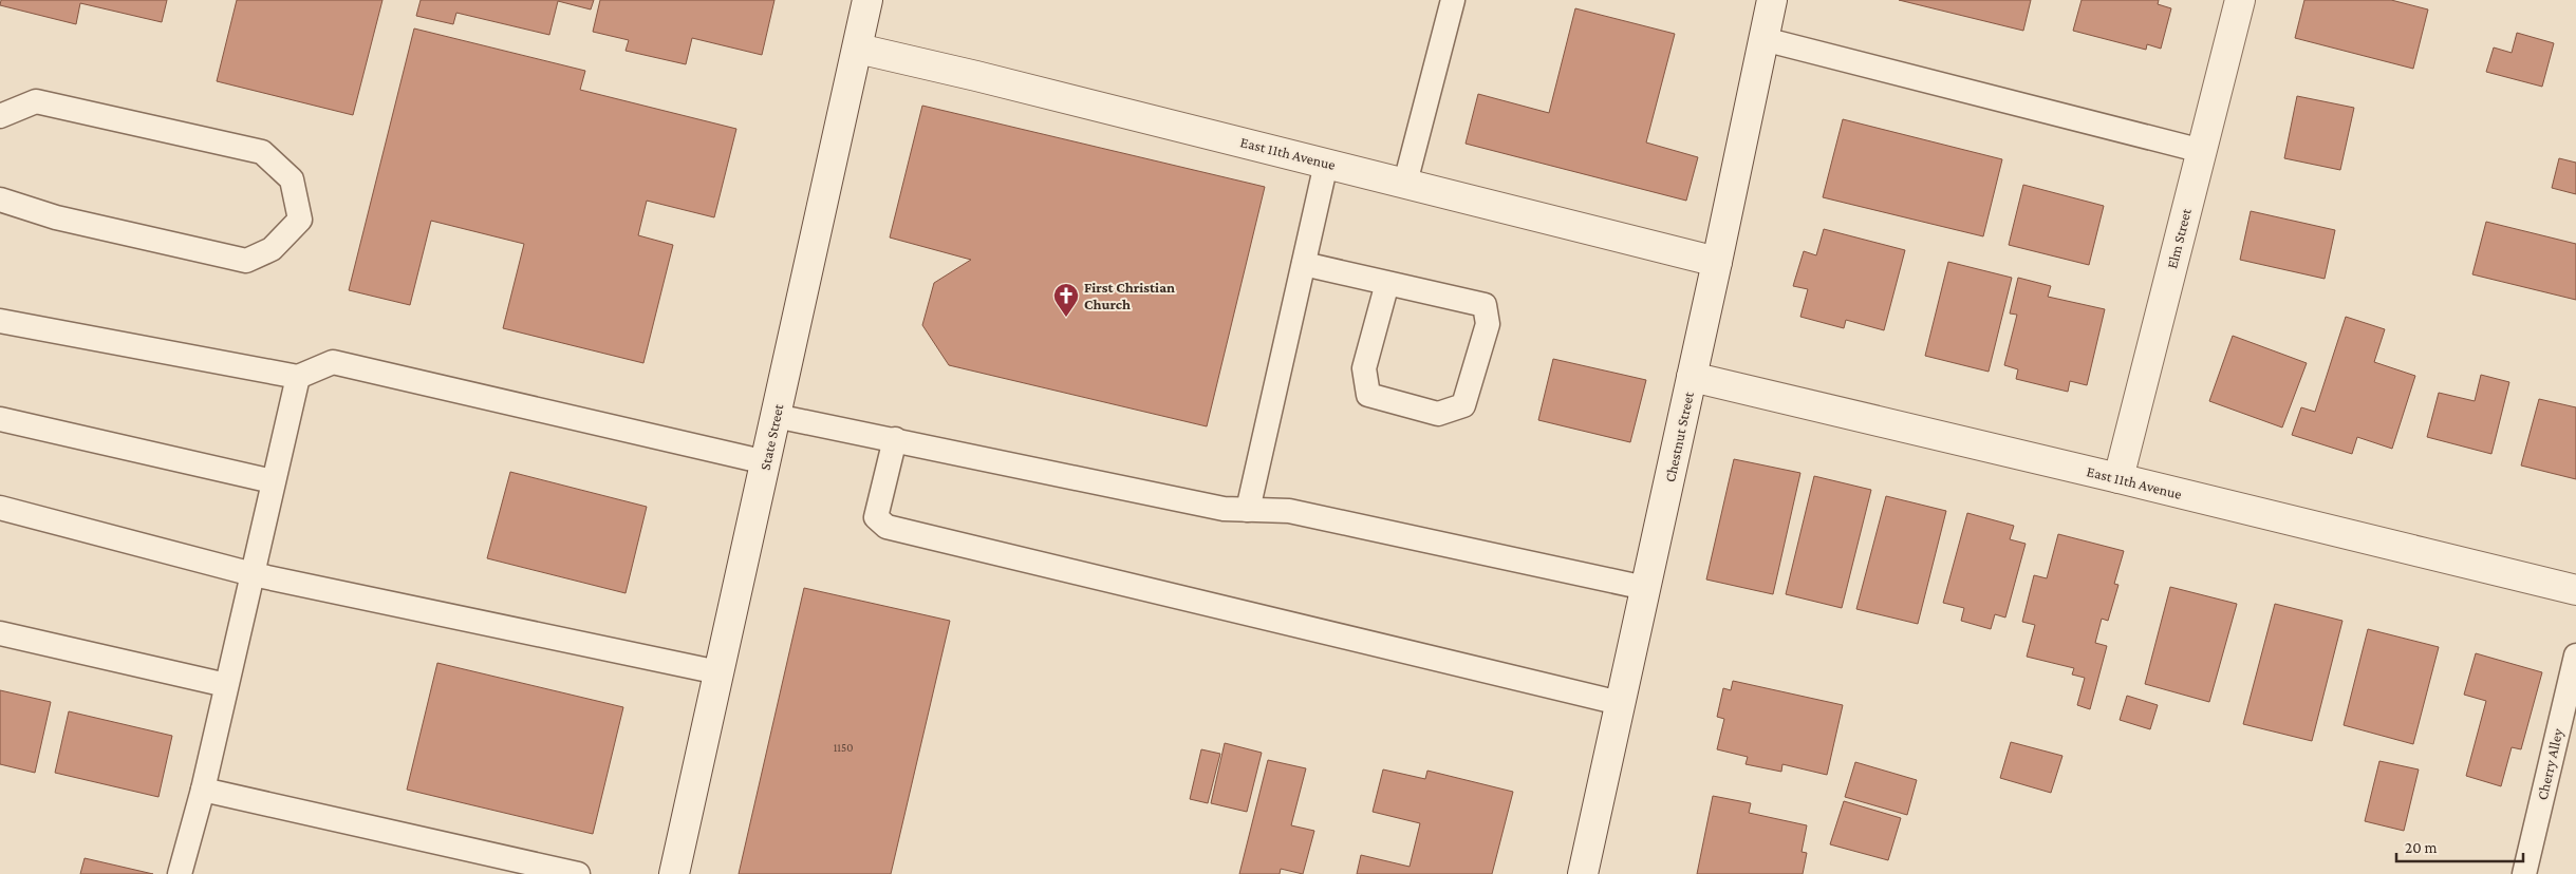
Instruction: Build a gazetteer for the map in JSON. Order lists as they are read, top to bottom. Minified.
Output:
{"streets":{"street":["East 11th Avenue","Elm Street","State Street","Chestnut Street"],"lane":["Cherry Alley"]},"crossings":[["East 11th Avenue","Elm Street"],["East 11th Avenue","State Street"],["East 11th Avenue","Chestnut Street"]],"places":{"church":["First Christian Church"]},"house_numbers":["1150"],"scale_bar":"20 m"}
